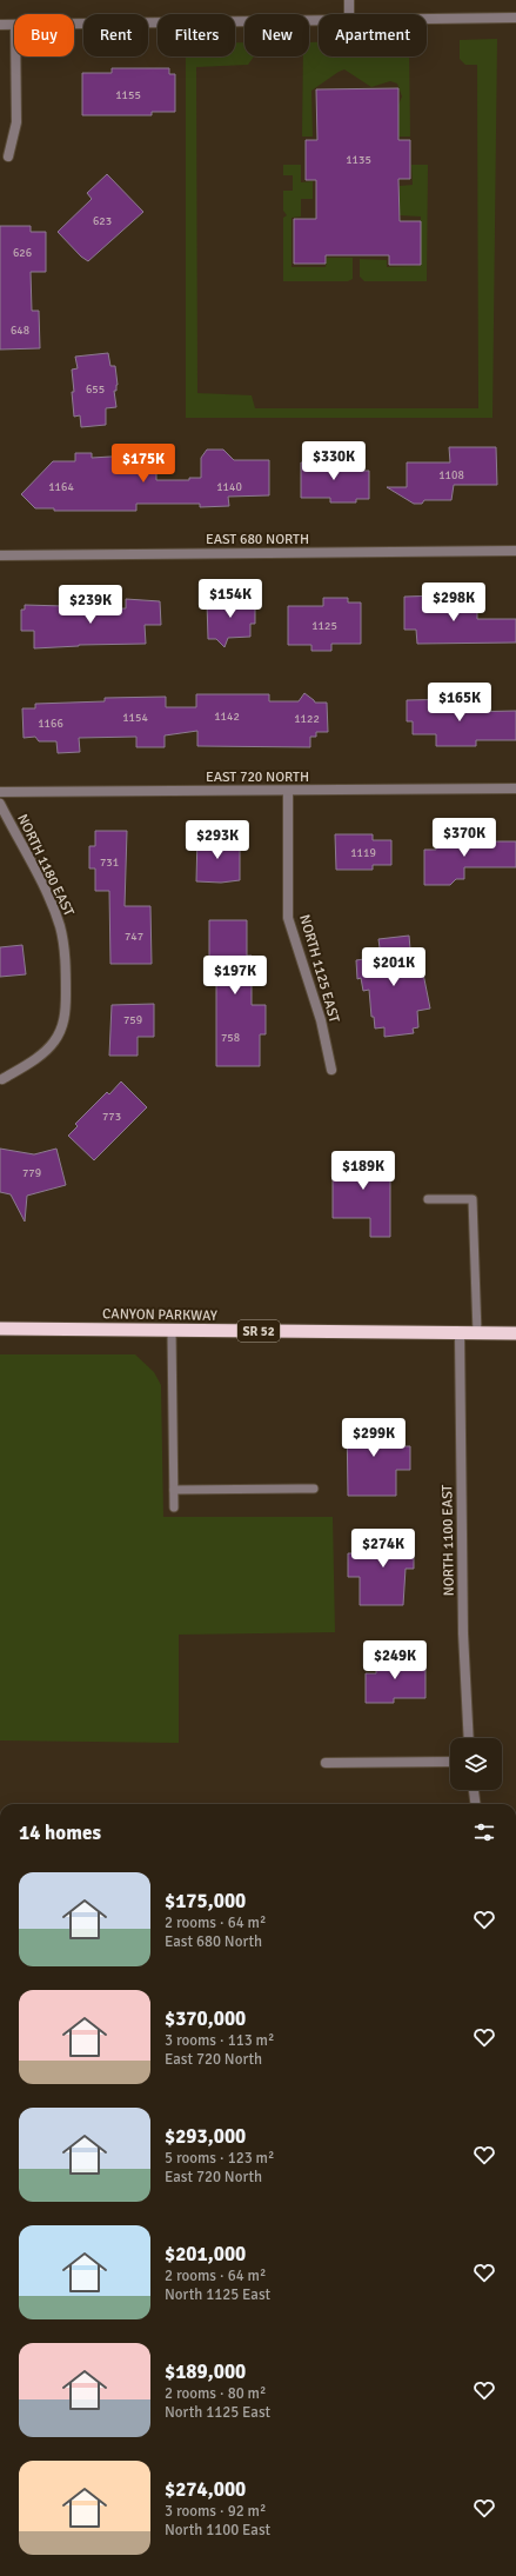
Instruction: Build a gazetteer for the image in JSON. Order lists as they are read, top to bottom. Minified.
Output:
{"streets":{"highway":["CANYON PARKWAY","SR 52"],"street":["EAST 680 NORTH","EAST 720 NORTH","NORTH 1180 EAST","NORTH 1125 EAST","NORTH 1100 EAST"]},"crossings":[["EAST 720 NORTH","NORTH 1125 EAST"],["CANYON PARKWAY","NORTH 1100 EAST"]],"house_numbers":["1155","1135","623","626","648","655","1108","1164","1140","1125","1142","1154","1122","1166","1119","731","747","759","758","773","779"],"page":{"chip":["Buy","Rent","Filters","New","Apartment"],"price":["$330K","$175K","$154K","$298K","$239K","$165K","$370K","$293K","$201K","$197K","$189K","$299K","$274K","$249K"],"heading":"14 homes","list":[{"name":"$175,000","note":"2 rooms · 64 m² · East 680 North"},{"name":"$370,000","note":"3 rooms · 113 m² · East 720 North"},{"name":"$293,000","note":"5 rooms · 123 m² · East 720 North"},{"name":"$201,000","note":"2 rooms · 64 m² · North 1125 East"},{"name":"$189,000","note":"2 rooms · 80 m² · North 1125 East"},{"name":"$274,000","note":"3 rooms · 92 m² · North 1100 East"}]}}
